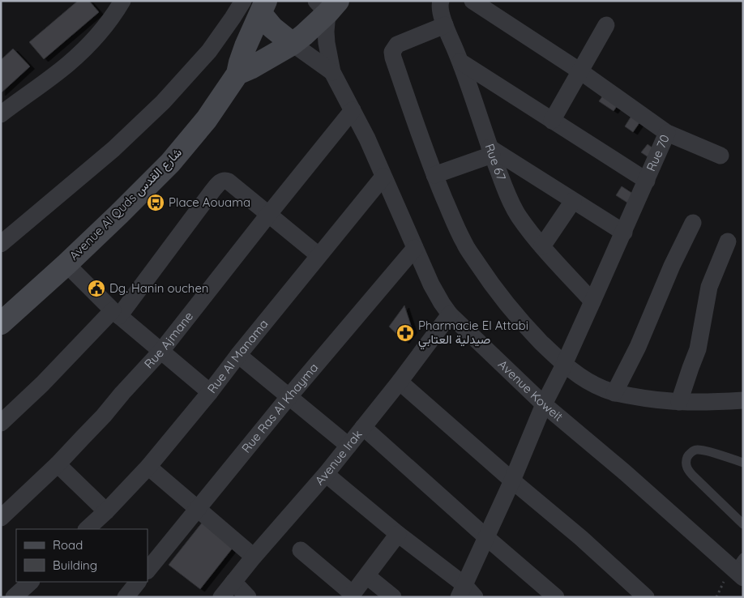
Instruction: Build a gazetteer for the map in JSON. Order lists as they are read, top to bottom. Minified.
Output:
{"streets":{"main road":["Avenue Al Quds شارع القدس"],"street":["Rue 70","Rue 67","Rue Ajmane","Rue Al Manama","Avenue Koweit","Rue Ras Al Khayma","Avenue Irak"]},"crossings":[["Rue 70","Rue 67"],["Rue 70","Avenue Koweit"],["Rue Ajmane","Avenue Koweit"],["Rue Al Manama","Avenue Koweit"],["Avenue Koweit","Rue Ras Al Khayma"],["Avenue Koweit","Avenue Irak"]],"places":{"bus stop":["Place Aouama"],"public building":["Dg. Hanin ouchen"],"pharmacy":["Pharmacie El Attabi صيدلية العتابي"]},"legend":["Road","Building"]}
